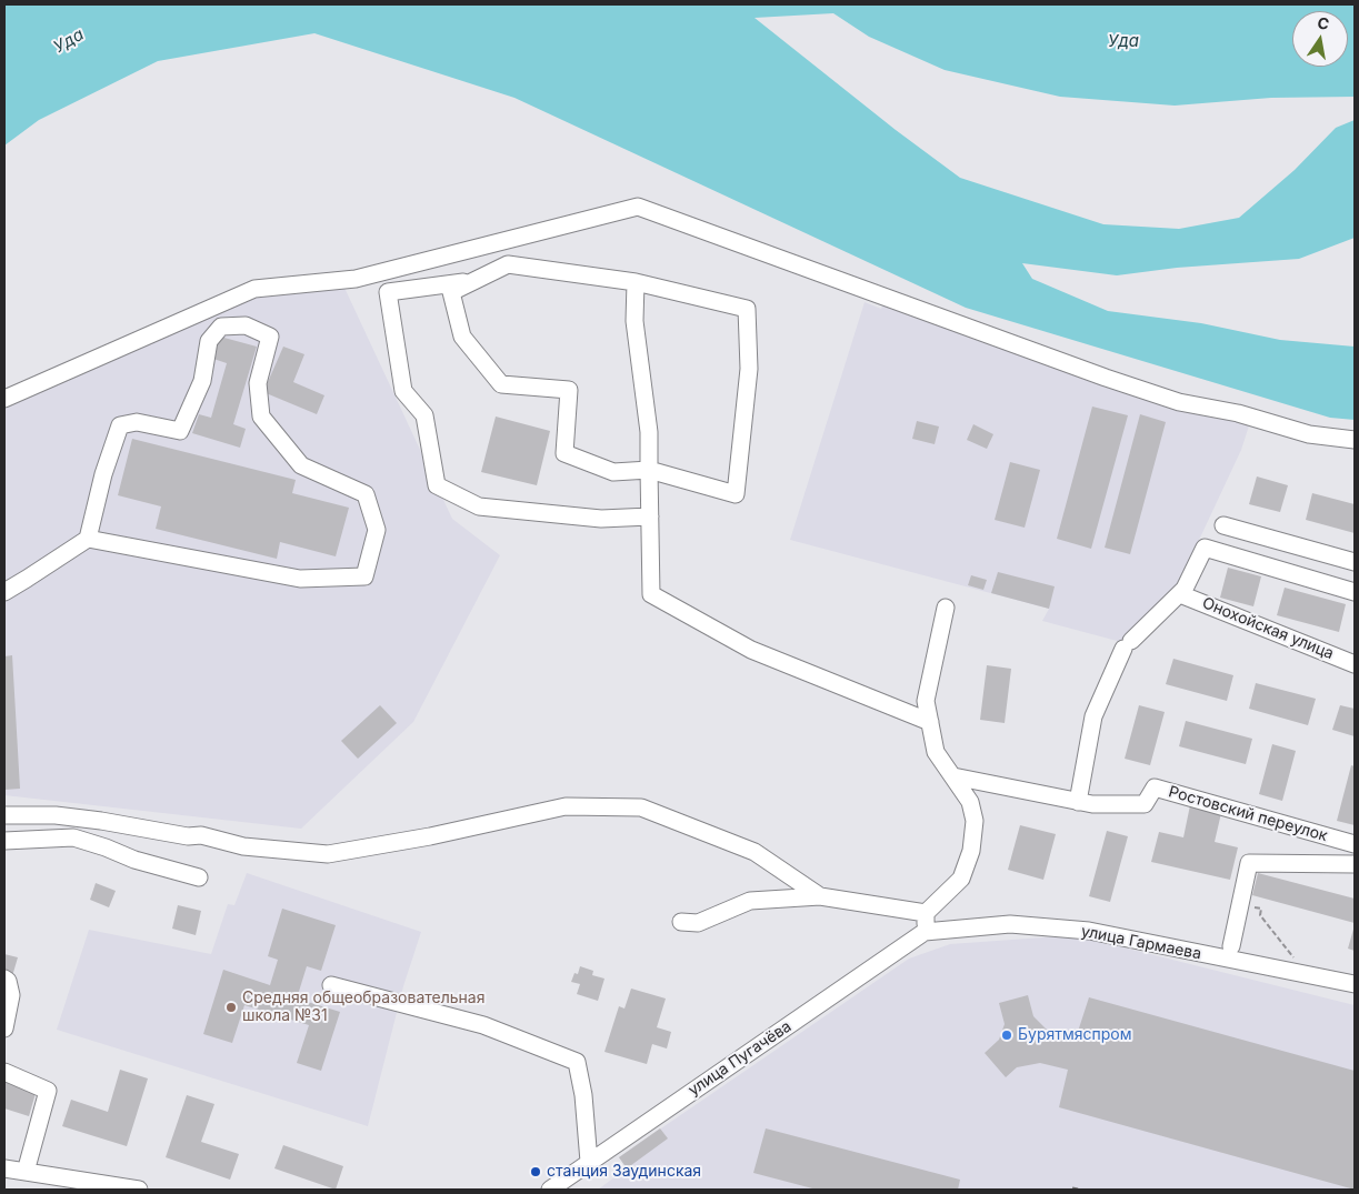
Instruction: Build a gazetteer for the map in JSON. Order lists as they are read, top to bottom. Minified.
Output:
{"streets":{"street":["Онохойская улица","Ростовский переулок","улица Гармаева","улица Пугачёва"]},"crossings":[["Онохойская улица","Ростовский переулок"],["улица Гармаева","улица Пугачёва"]],"water":["Уда"],"places":["Средняя общеобразовательная школа №31","Бурятмяспром","станция Заудинская"],"north":"top"}
